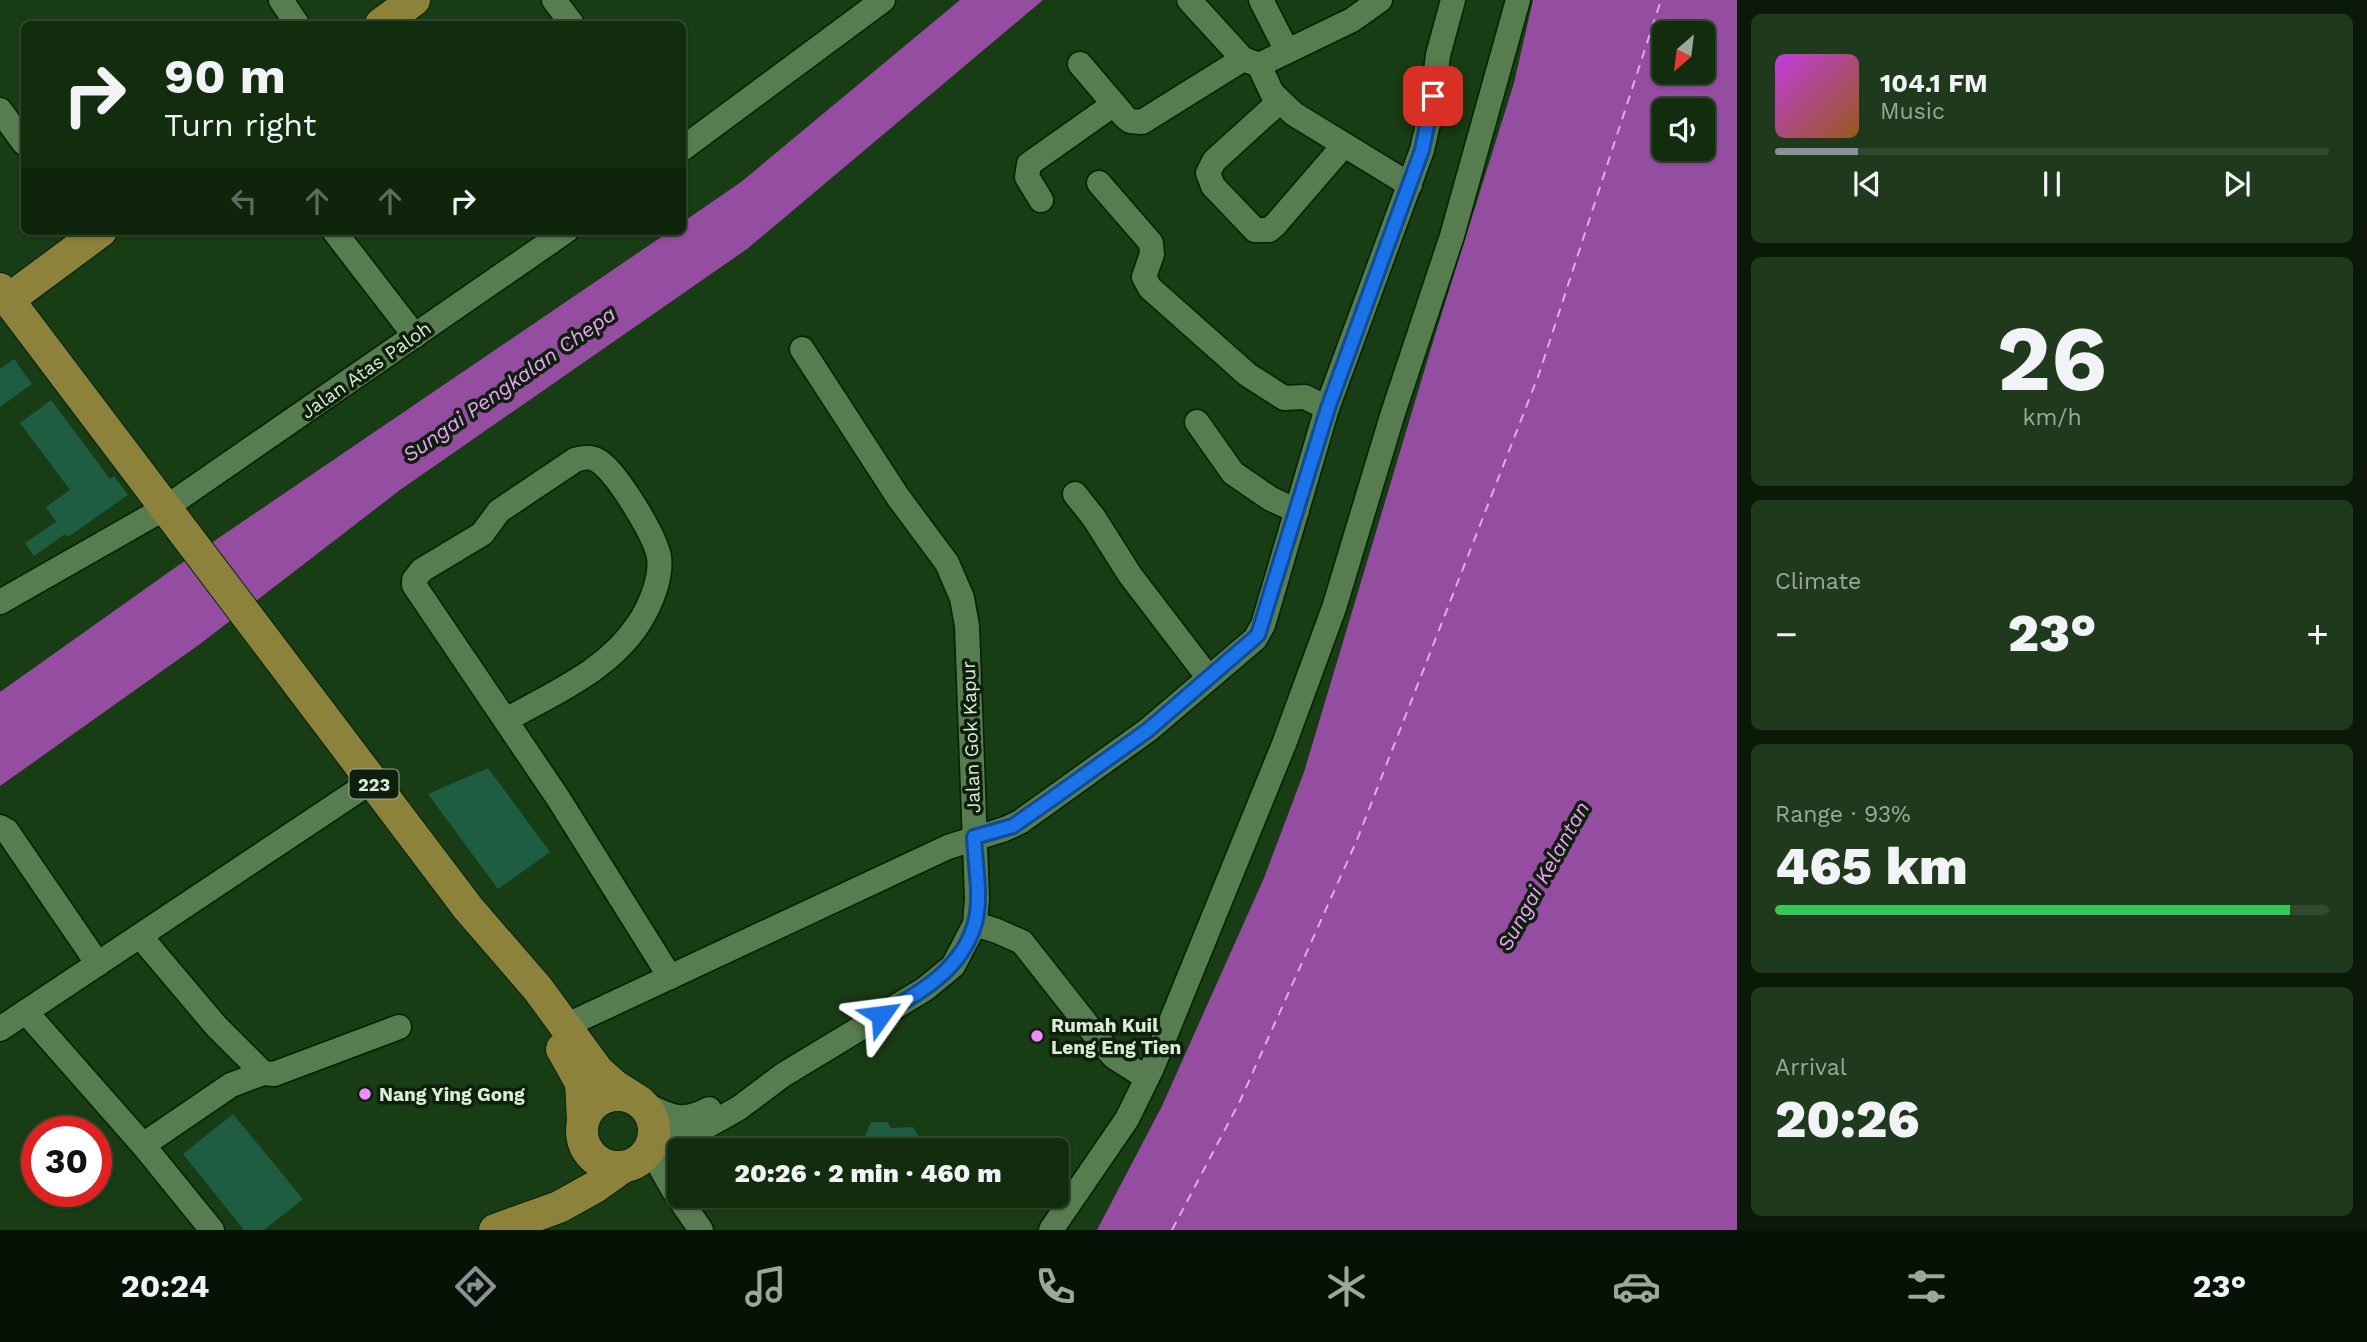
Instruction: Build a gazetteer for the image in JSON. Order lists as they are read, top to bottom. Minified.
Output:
{"streets":{"main road":["223"],"street":["Jalan Atas Paloh","Jalan Gok Kapur"]},"crossings":[["Jalan Atas Paloh","223"],["Jalan Gok Kapur","223"]],"water":["Sungai Pengkalan Chepa","Sungai Kelantan"],"places":["Rumah Kuil Leng Eng Tien","Nang Ying Gong"],"north":"bottom left","page":{"turn":["90 m","Turn right"],"song":["104.1 FM","Music"],"tile":[["26","km/h"],"Climate",["Range · 93%","465 km"],["Arrival","20:26"]],"heat":["−","23°","+"],"limit":"30","trip":"20:26 · 2 min · 460 m","tabs":["20:24","23°"]}}
